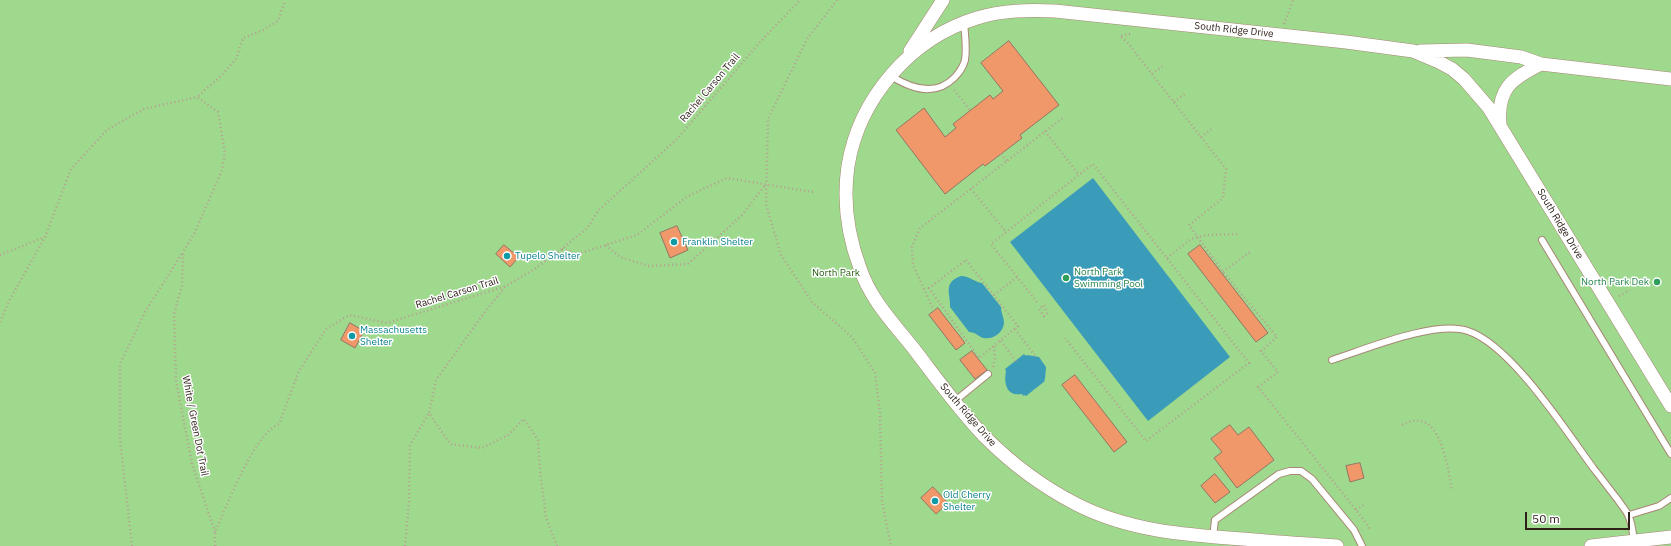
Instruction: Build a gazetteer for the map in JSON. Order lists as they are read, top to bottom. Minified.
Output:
{"streets":{"street":["South Ridge Drive"],"path":["Rachel Carson Trail","White / Green Dot Trail"]},"crossings":[["Rachel Carson Trail","White / Green Dot Trail"]],"parks":["North Park"],"places":["Franklin Shelter","Tupelo Shelter","North Park Swimming Pool","North Park Dek","Massachusetts Shelter","Old Cherry Shelter"],"scale_bar":"50 m"}
